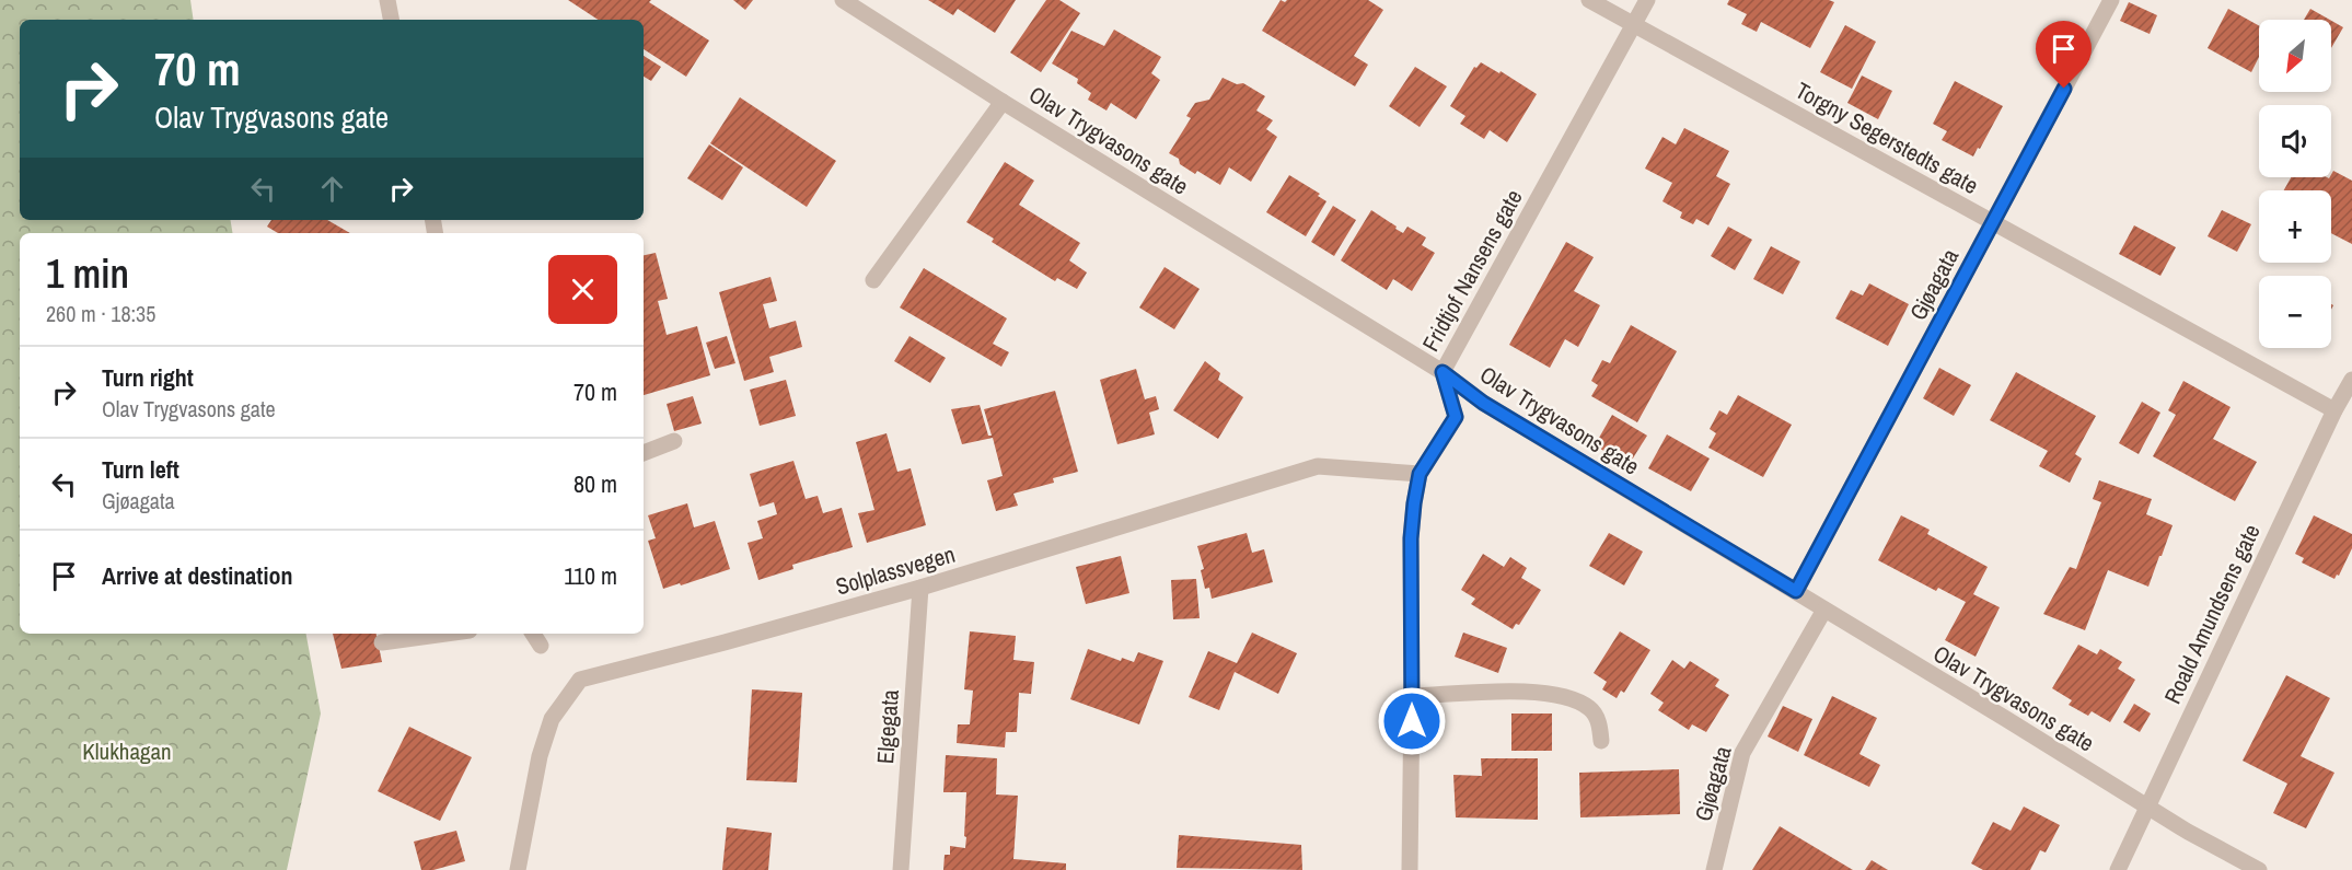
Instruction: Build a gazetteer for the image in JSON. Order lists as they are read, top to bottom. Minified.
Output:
{"streets":{"street":["Torgny Segerstedts gate","Olav Trygvasons gate","Fridtjof Nansens gate","Gjøagata","Solplassvegen","Roald Amundsens gate","Elgegata"]},"crossings":[["Torgny Segerstedts gate","Fridtjof Nansens gate"],["Torgny Segerstedts gate","Gjøagata"],["Torgny Segerstedts gate","Roald Amundsens gate"],["Olav Trygvasons gate","Fridtjof Nansens gate"],["Olav Trygvasons gate","Gjøagata"],["Olav Trygvasons gate","Roald Amundsens gate"],["Fridtjof Nansens gate","Solplassvegen"],["Solplassvegen","Elgegata"]],"parks":["Klukhagan"],"north":"bottom left","page":{"map_buttons":["+","−"],"turn":["70 m","Olav Trygvasons gate"],"heading":["1 min","260 m · 18:35"],"list":[{"name":"Turn right","note":"Olav Trygvasons gate","value":"70 m"},{"name":"Turn left","note":"Gjøagata","value":"80 m"},{"name":"Arrive at destination","value":"110 m"}]}}
